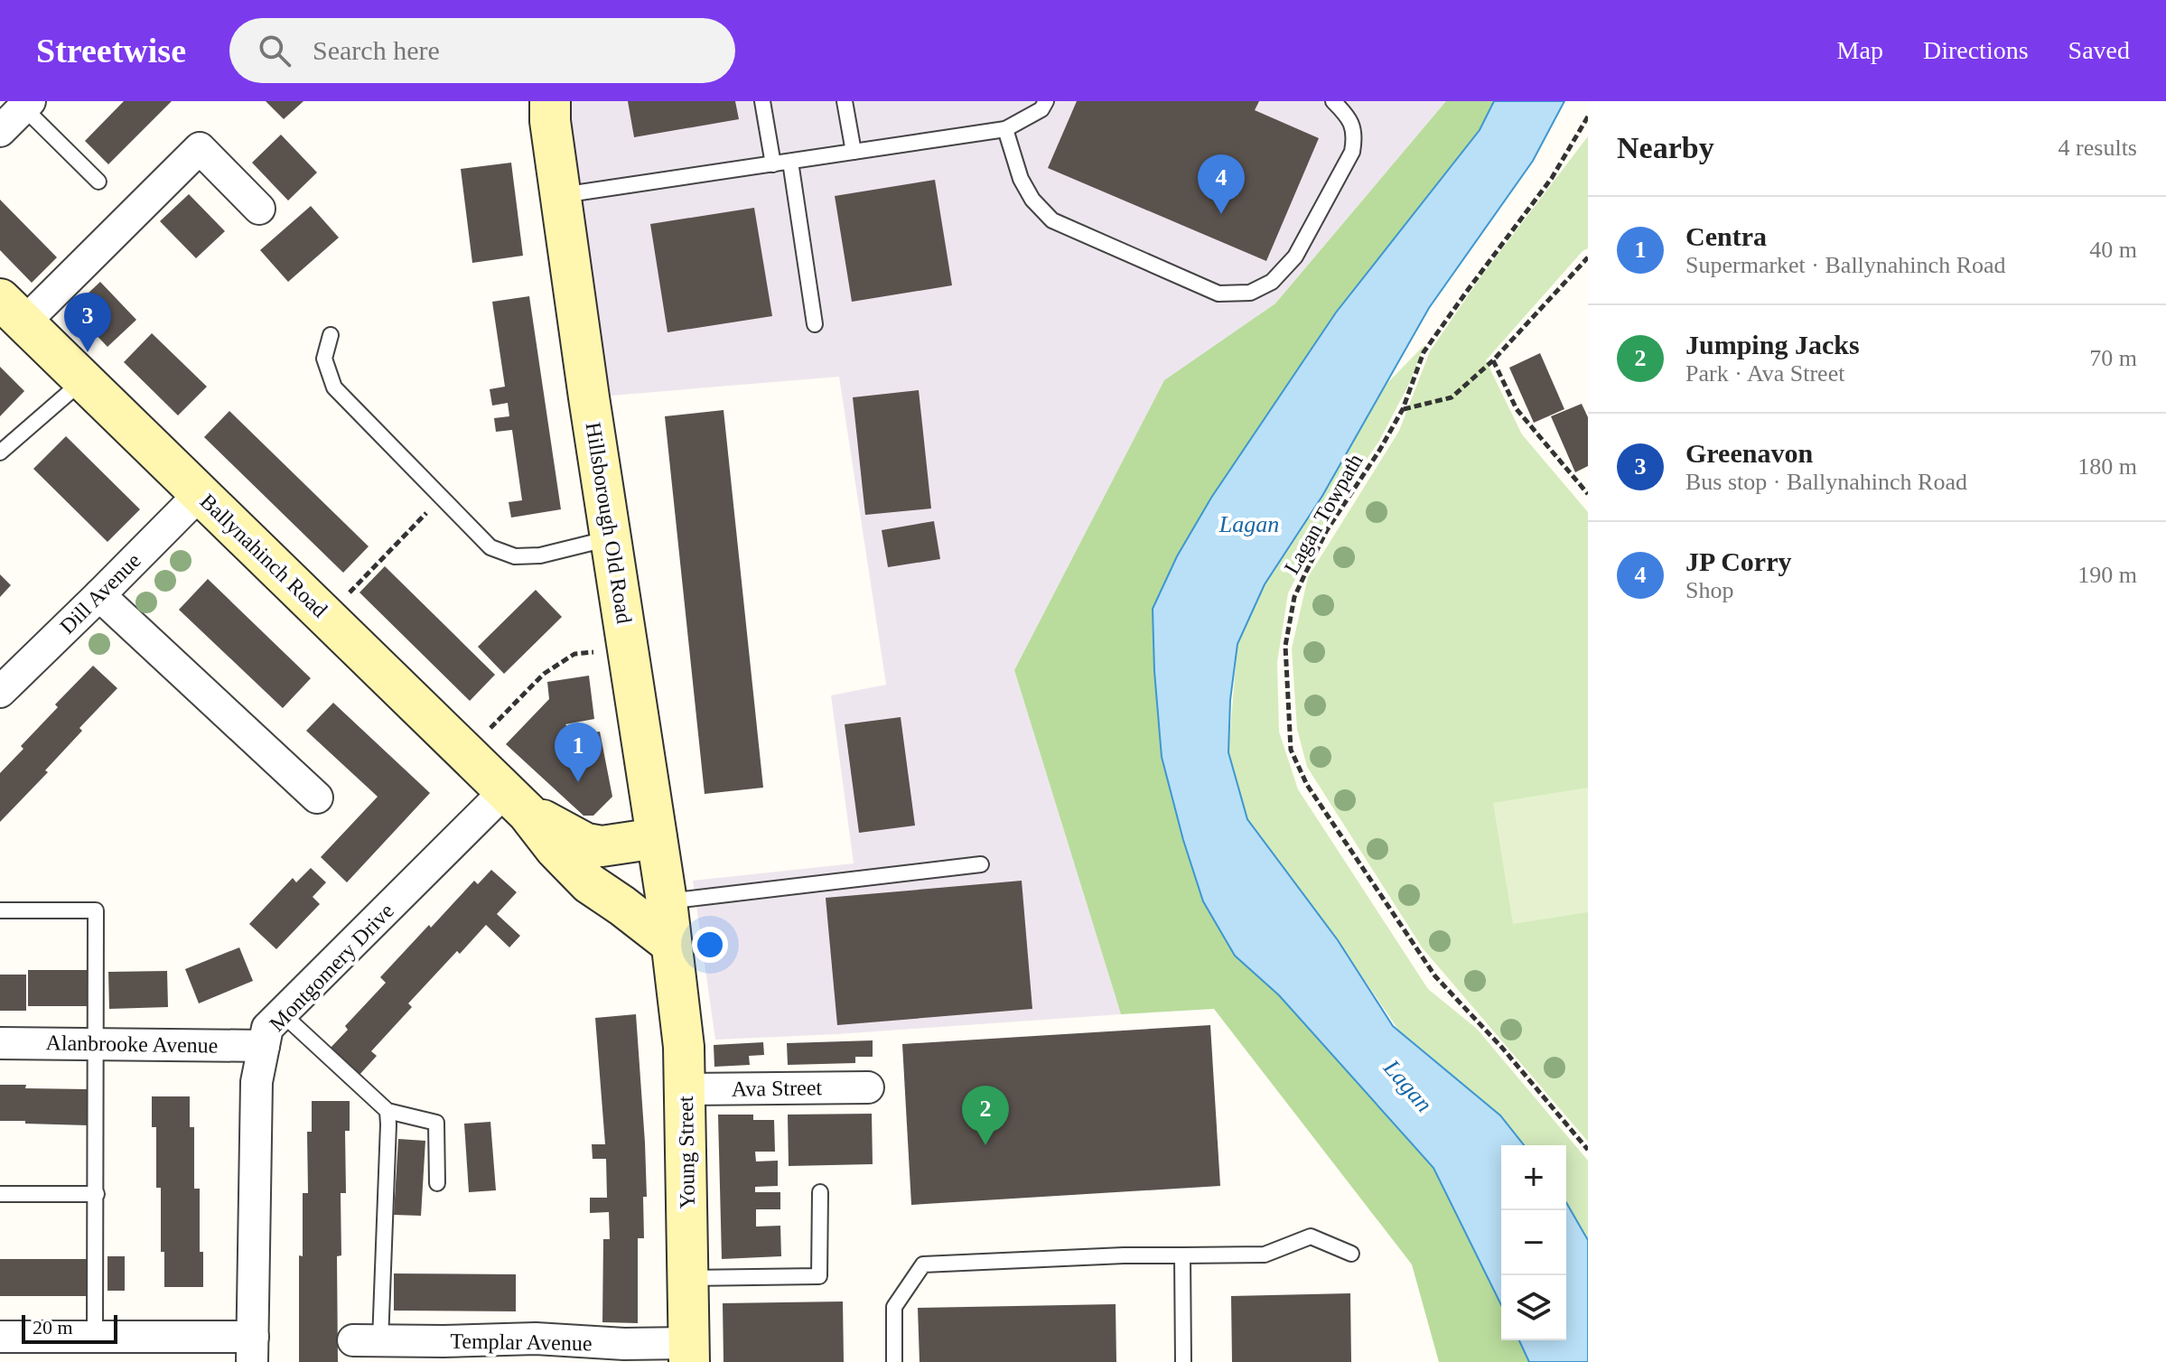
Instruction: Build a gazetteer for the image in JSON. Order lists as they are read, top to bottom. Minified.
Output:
{"streets":{"street":["Hillsborough Old Road","Ballynahinch Road","Dill Avenue","Montgomery Drive","Alanbrooke Avenue","Ava Street","Young Street","Templar Avenue"],"path":["Lagan Towpath"]},"crossings":[["Hillsborough Old Road","Ballynahinch Road"],["Hillsborough Old Road","Young Street"],["Ballynahinch Road","Dill Avenue"],["Ballynahinch Road","Montgomery Drive"],["Ballynahinch Road","Young Street"],["Montgomery Drive","Alanbrooke Avenue"],["Ava Street","Young Street"],["Young Street","Templar Avenue"]],"water":["Lagan"],"scale_bar":"20 m","page":{"header":"Streetwise","search":"Search here","nav":["Map","Directions","Saved"],"heading":["Nearby","4 results"],"pins":["4","3","1","2"],"list":[{"mark":"1","name":"Centra","note":"Supermarket · Ballynahinch Road","value":"40 m"},{"mark":"2","name":"Jumping Jacks","note":"Park · Ava Street","value":"70 m"},{"mark":"3","name":"Greenavon","note":"Bus stop · Ballynahinch Road","value":"180 m"},{"mark":"4","name":"JP Corry","note":"Shop","value":"190 m"}],"map_buttons":["+","−"],"scale":"20 m"}}
